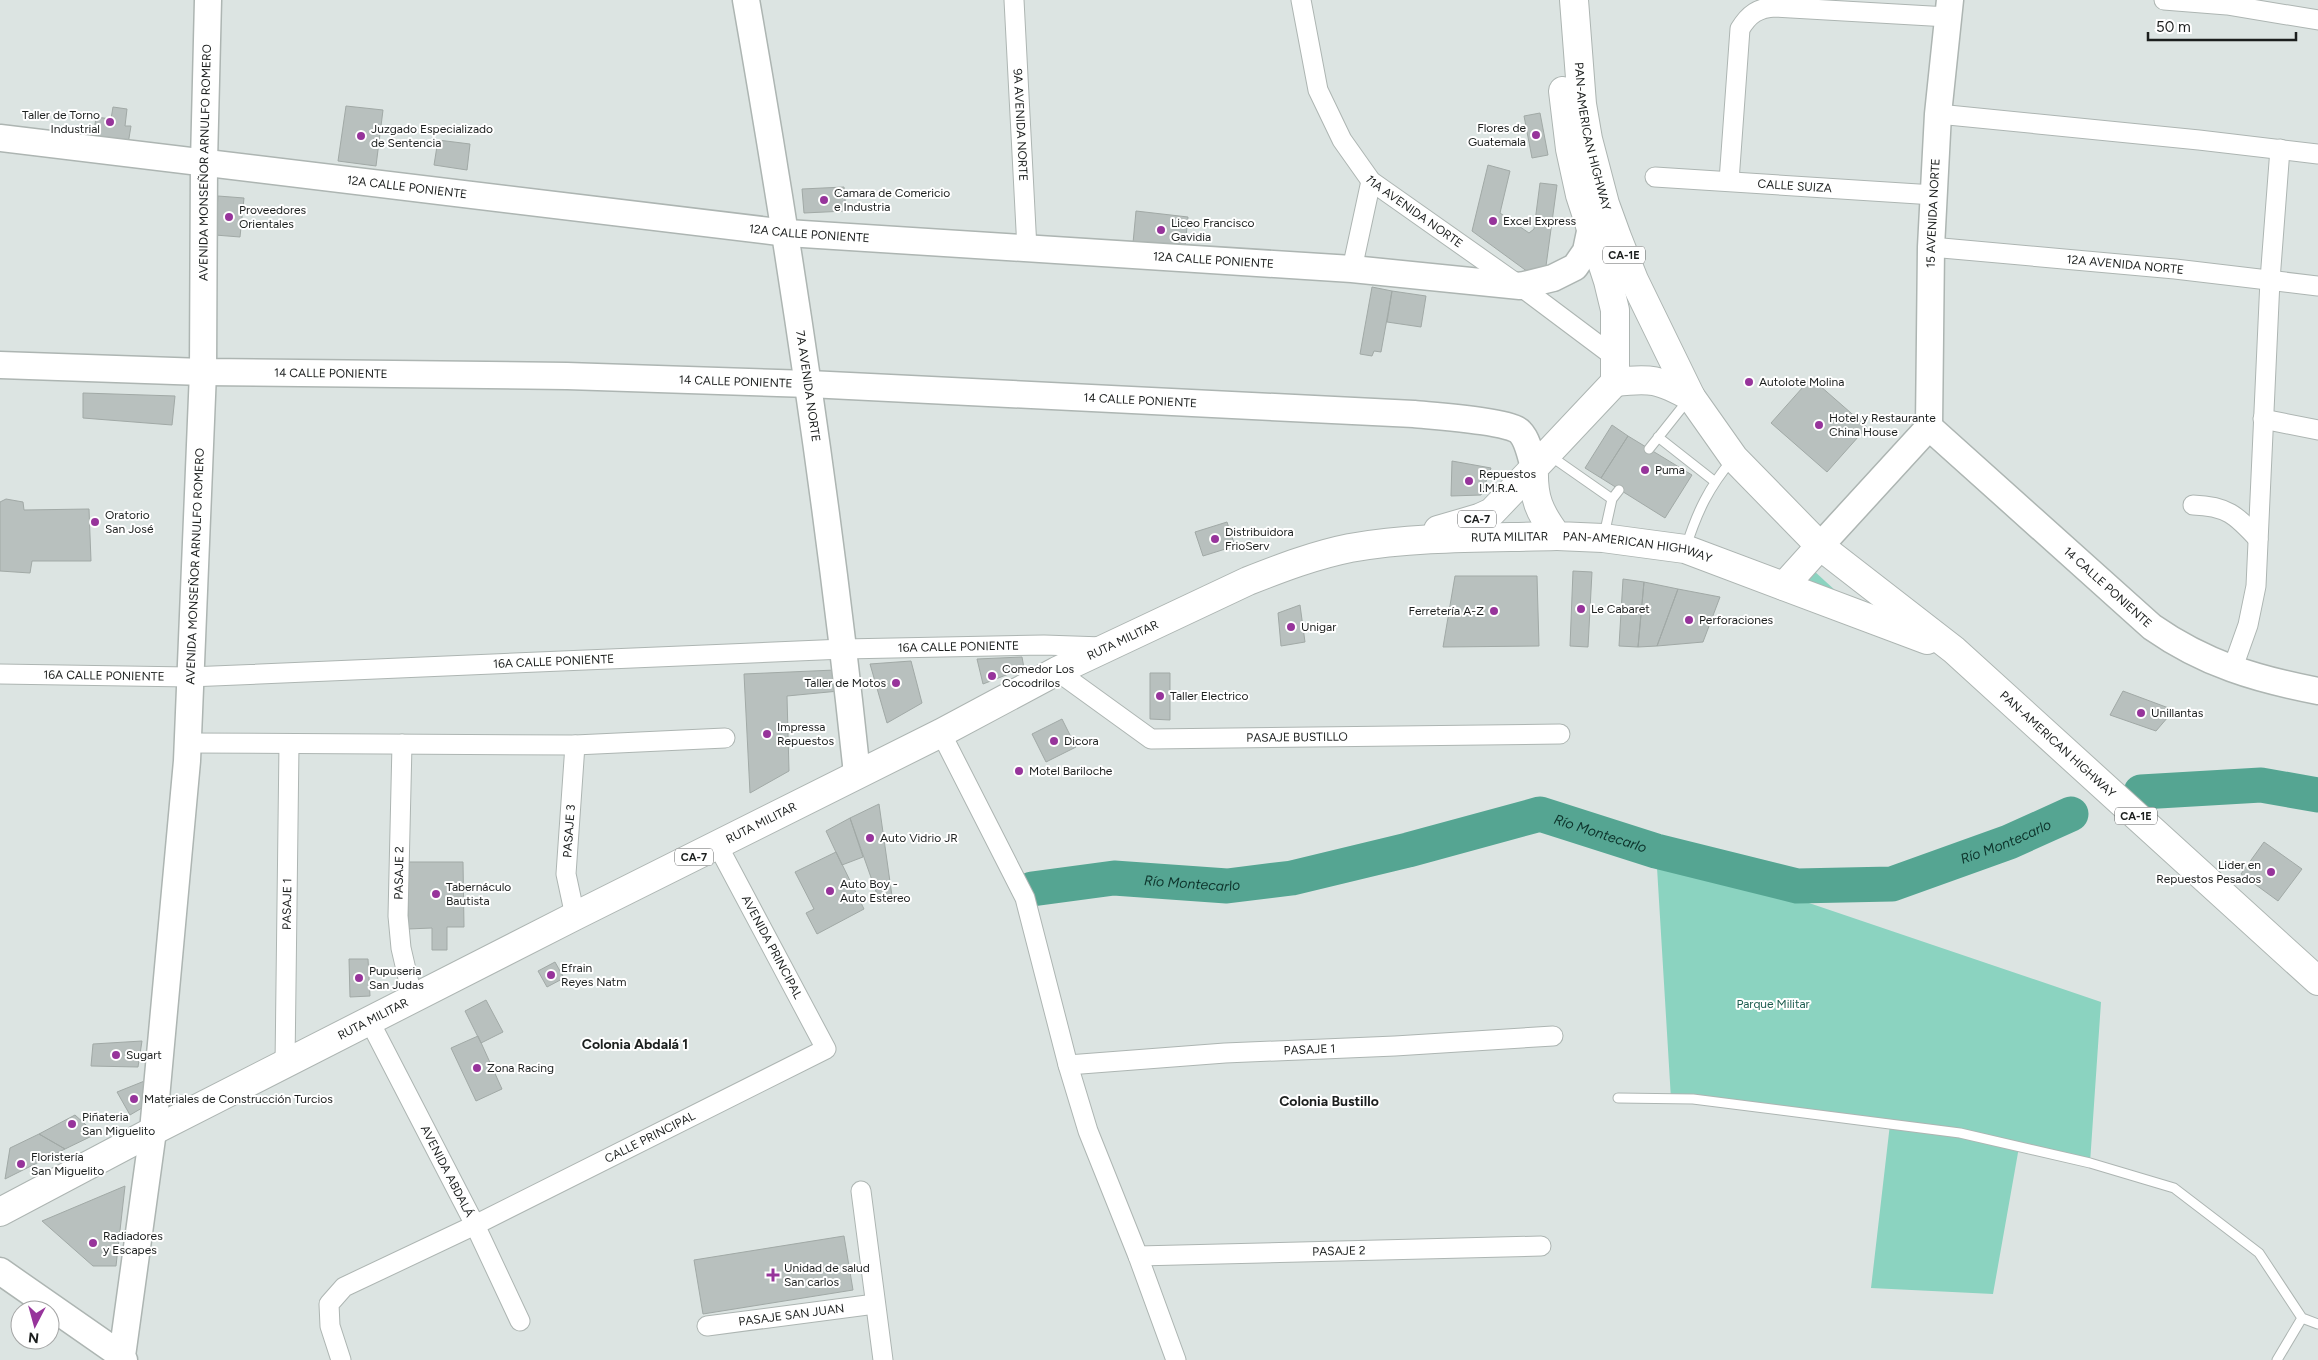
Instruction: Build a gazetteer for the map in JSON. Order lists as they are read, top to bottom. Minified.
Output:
{"streets":{"main road":["PAN-AMERICAN HIGHWAY","CA-1E","CA-7","RUTA MILITAR"],"street":["9A AVENIDA NORTE","AVENIDA MONSEÑOR ARNULFO ROMERO","CALLE SUIZA","12A CALLE PONIENTE","11A AVENIDA NORTE","15 AVENIDA NORTE","12A AVENIDA NORTE","14 CALLE PONIENTE","7A AVENIDA NORTE","16A CALLE PONIENTE","PASAJE BUSTILLO","PASAJE 3","PASAJE 2","PASAJE 1","AVENIDA PRINCIPAL","CALLE PRINCIPAL","AVENIDA ABDALÁ","PASAJE SAN JUAN"]},"crossings":[["9A AVENIDA NORTE","12A CALLE PONIENTE"],["PAN-AMERICAN HIGHWAY","12A CALLE PONIENTE"],["PAN-AMERICAN HIGHWAY","11A AVENIDA NORTE"],["PAN-AMERICAN HIGHWAY","14 CALLE PONIENTE"],["PAN-AMERICAN HIGHWAY","RUTA MILITAR"],["AVENIDA MONSEÑOR ARNULFO ROMERO","12A CALLE PONIENTE"],["AVENIDA MONSEÑOR ARNULFO ROMERO","14 CALLE PONIENTE"],["AVENIDA MONSEÑOR ARNULFO ROMERO","RUTA MILITAR"],["AVENIDA MONSEÑOR ARNULFO ROMERO","16A CALLE PONIENTE"],["CALLE SUIZA","15 AVENIDA NORTE"],["12A CALLE PONIENTE","11A AVENIDA NORTE"],["12A CALLE PONIENTE","7A AVENIDA NORTE"],["15 AVENIDA NORTE","12A AVENIDA NORTE"],["15 AVENIDA NORTE","14 CALLE PONIENTE"],["14 CALLE PONIENTE","7A AVENIDA NORTE"],["14 CALLE PONIENTE","RUTA MILITAR"],["7A AVENIDA NORTE","RUTA MILITAR"],["7A AVENIDA NORTE","16A CALLE PONIENTE"],["RUTA MILITAR","16A CALLE PONIENTE"],["RUTA MILITAR","PASAJE BUSTILLO"],["RUTA MILITAR","PASAJE 3"],["RUTA MILITAR","PASAJE 2"],["RUTA MILITAR","PASAJE 1"],["RUTA MILITAR","AVENIDA PRINCIPAL"],["RUTA MILITAR","AVENIDA ABDALÁ"],["AVENIDA PRINCIPAL","CALLE PRINCIPAL"],["CALLE PRINCIPAL","AVENIDA ABDALÁ"]],"districts":["Colonia Abdalá 1","Colonia Bustillo"],"water":["Río Montecarlo"],"parks":["Parque Militar"],"places":{"other":["Taller de Torno Industrial","Flores de Guatemala","Juzgado Especializado de Sentencia","Camara de Comericio e Industria","Proveedores Orientales","Excel Express","Liceo Francisco Gavidia","Autolote Molina","Hotel y Restaurante China House","Puma","Repuestos I.M.R.A.","Oratorio San José","Distribuidora FrioServ","Le Cabaret","Ferretería A-Z","Perforaciones","Unigar","Comedor Los Cocodrilos","Taller de Motos","Taller Electrico","Unillantas","Impressa Repuestos","Dicora","Motel Bariloche","Auto Vidrio JR","Lider en Repuestos Pesados","Auto Boy - Auto Estereo","Tabernáculo Bautista","Efrain Reyes Natm","Pupuseria San Judas","Sugart","Zona Racing","Materiales de Construcción Turcios","Piñateria San Miguelito","Floristería San Miguelito","Radiadores y Escapes"],"health":["Unidad de salud San carlos"]},"scale_bar":"50 m","north":"bottom"}
